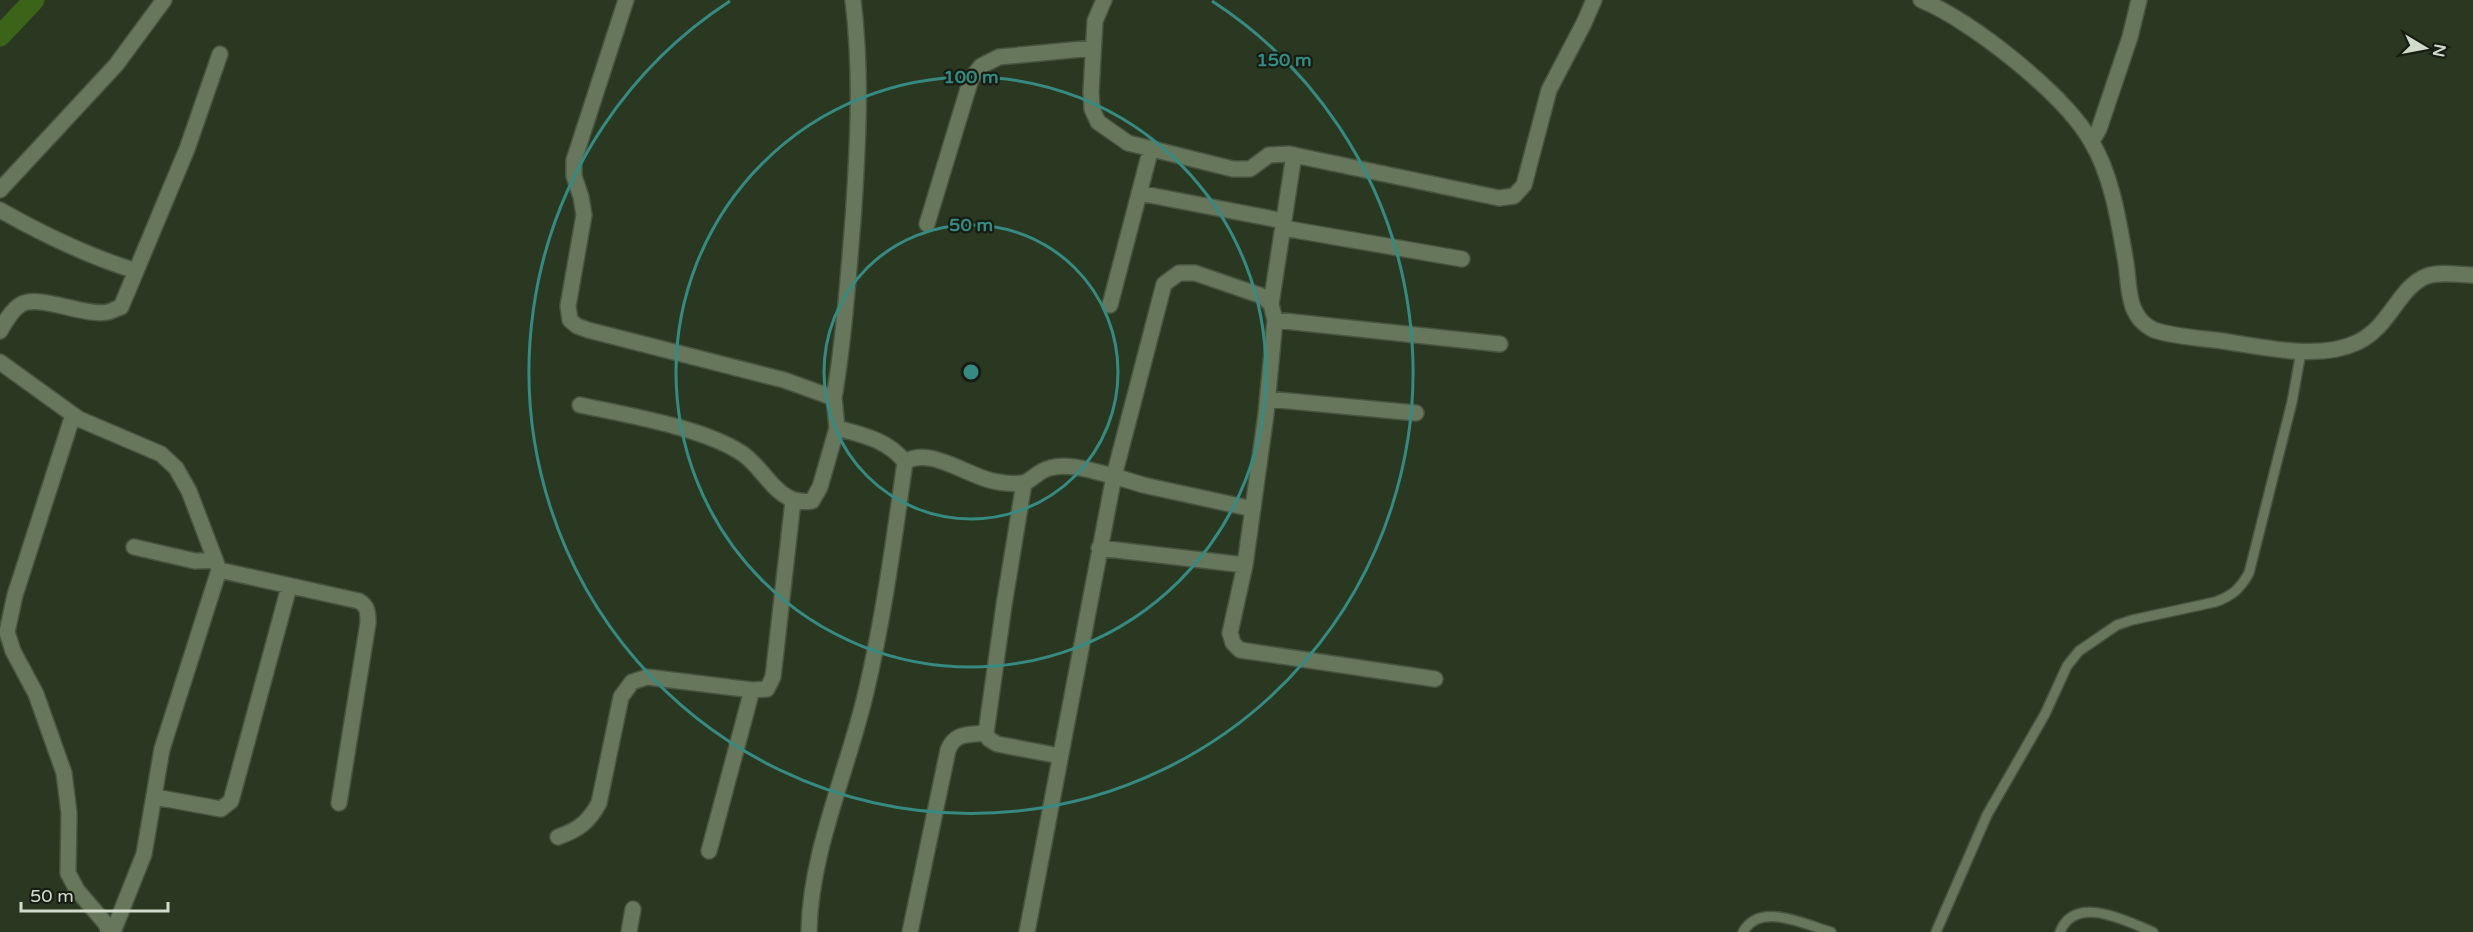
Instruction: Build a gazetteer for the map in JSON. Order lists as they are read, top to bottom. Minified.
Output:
{"scale_bar":"50 m","north":"right","rings":["150 m","100 m","50 m"]}
